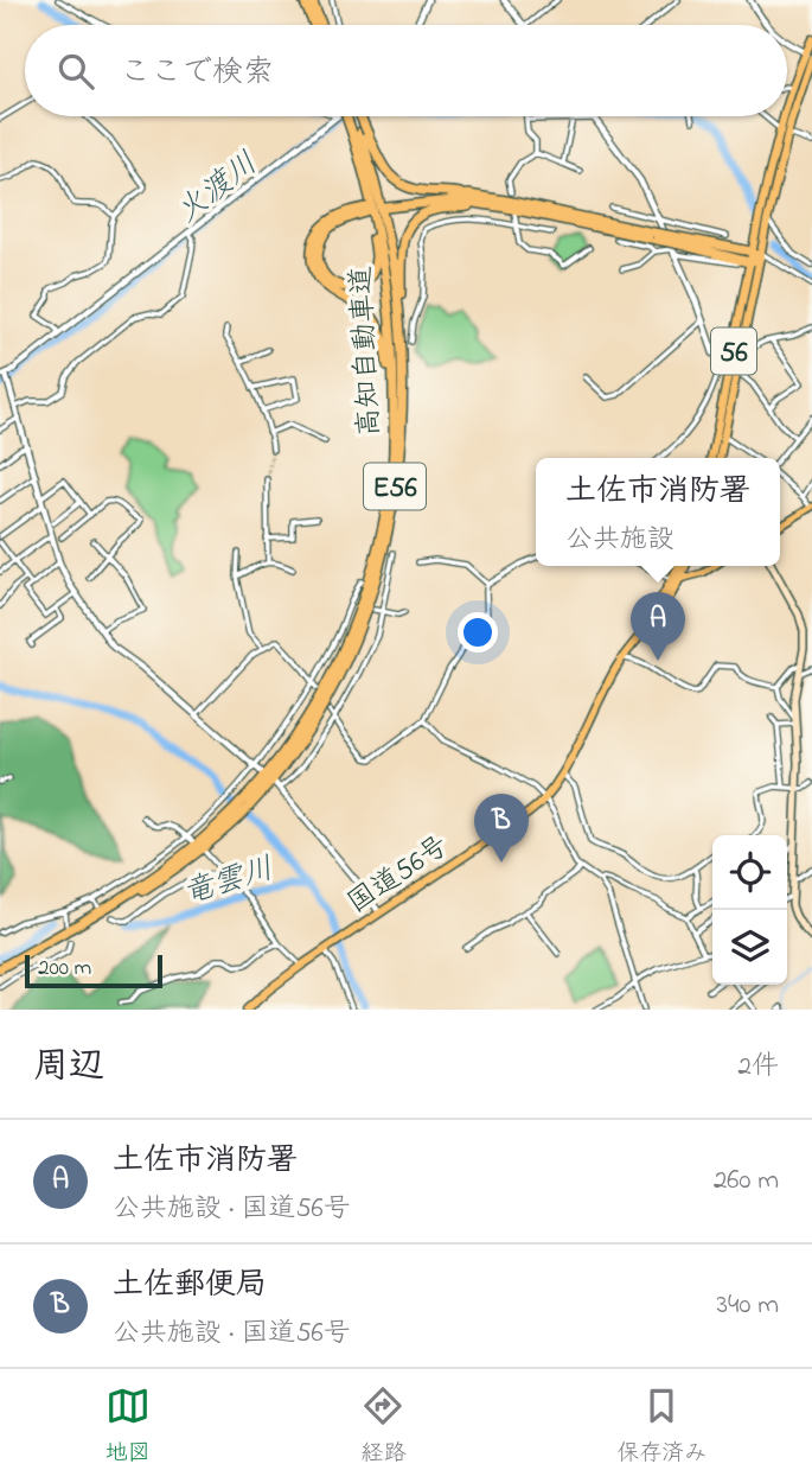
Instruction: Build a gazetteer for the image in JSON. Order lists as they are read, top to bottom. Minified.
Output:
{"streets":{"highway":["高知自動車道","56","E56","国道56号"]},"water":["火渡川","竜雲川"],"scale_bar":"200 m","page":{"search":"ここで検索","popup":["土佐市消防署","公共施設"],"pins":["A","B"],"scale":"200 m","heading":["周辺","2件"],"list":[{"mark":"A","name":"土佐市消防署","note":"公共施設 · 国道56号","value":"260 m"},{"mark":"B","name":"土佐郵便局","note":"公共施設 · 国道56号","value":"340 m"}],"nav":["地図","経路","保存済み"]}}
